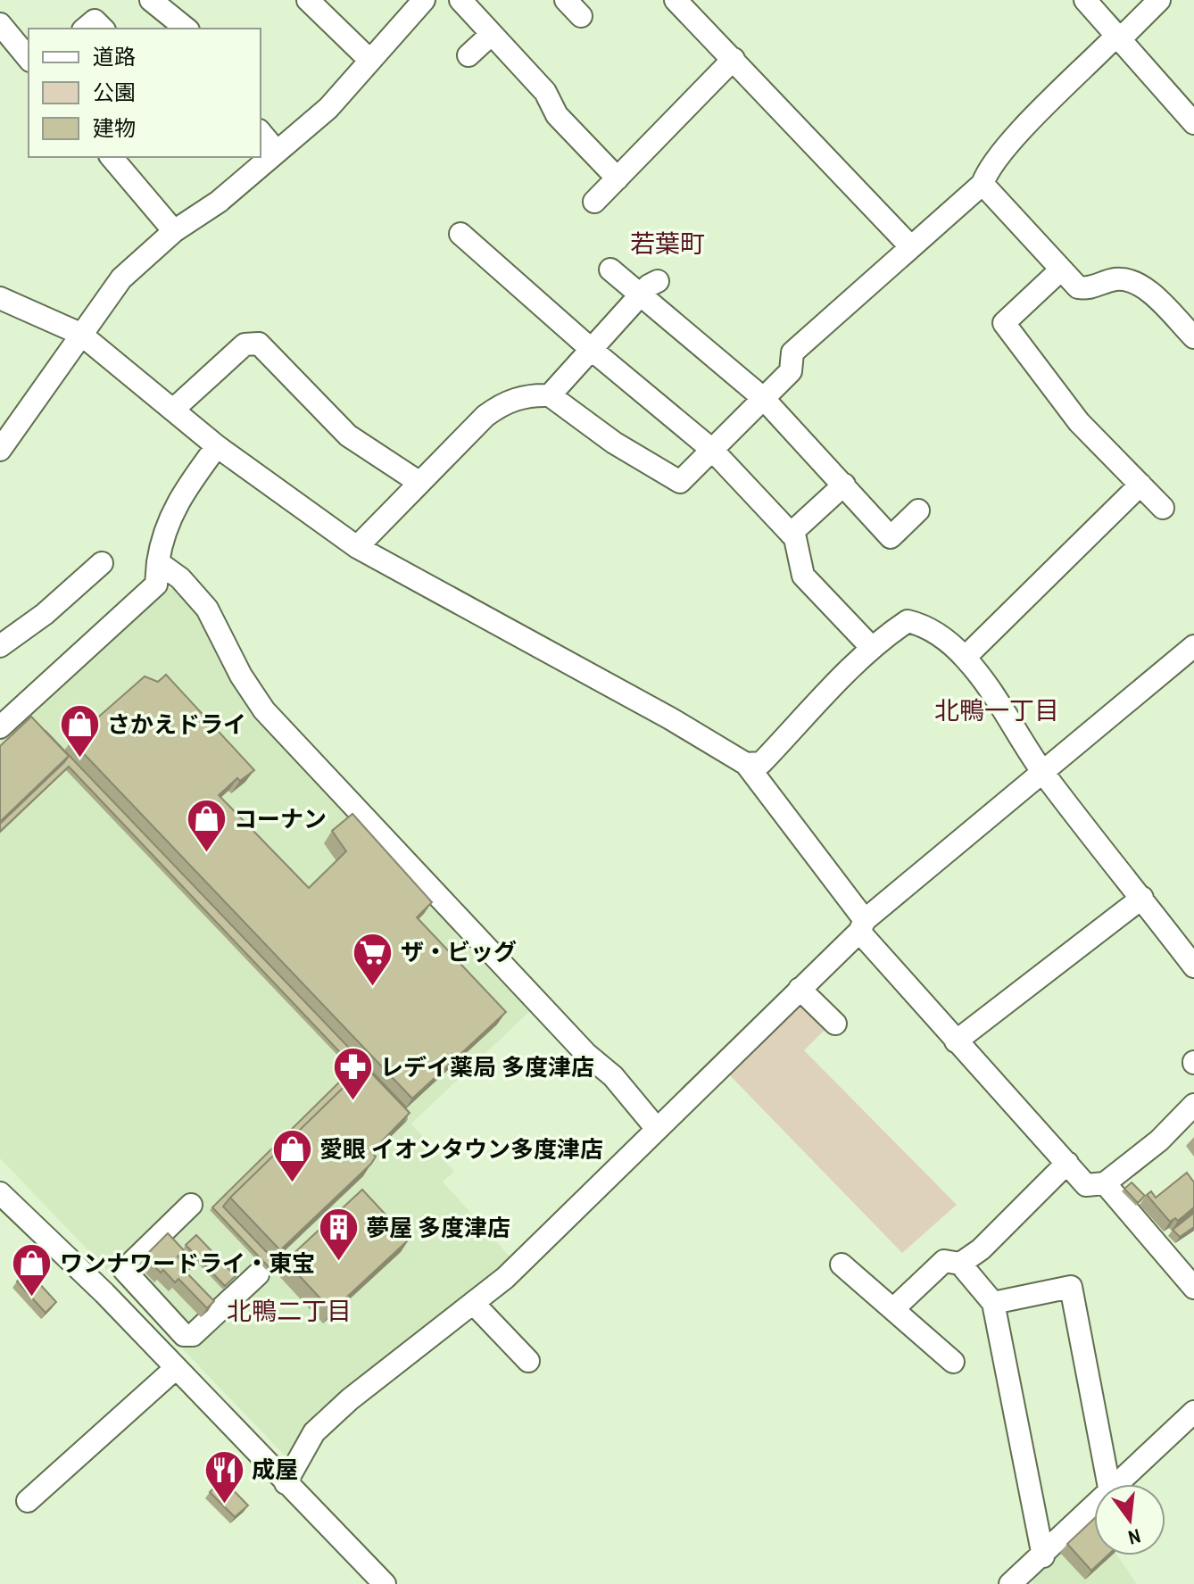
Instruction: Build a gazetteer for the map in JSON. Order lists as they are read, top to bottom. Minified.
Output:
{"districts":["若葉町","北鴨一丁目","北鴨二丁目"],"places":{"shop":["さかえドライ","コーナン","愛眼 イオンタウン多度津店","ワンナワードライ・東宝"],"supermarket":["ザ・ビッグ"],"pharmacy":["レデイ薬局 多度津店"],"building":["夢屋 多度津店"],"restaurant":["成屋"]},"legend":["道路","公園","建物"],"north":"bottom"}
